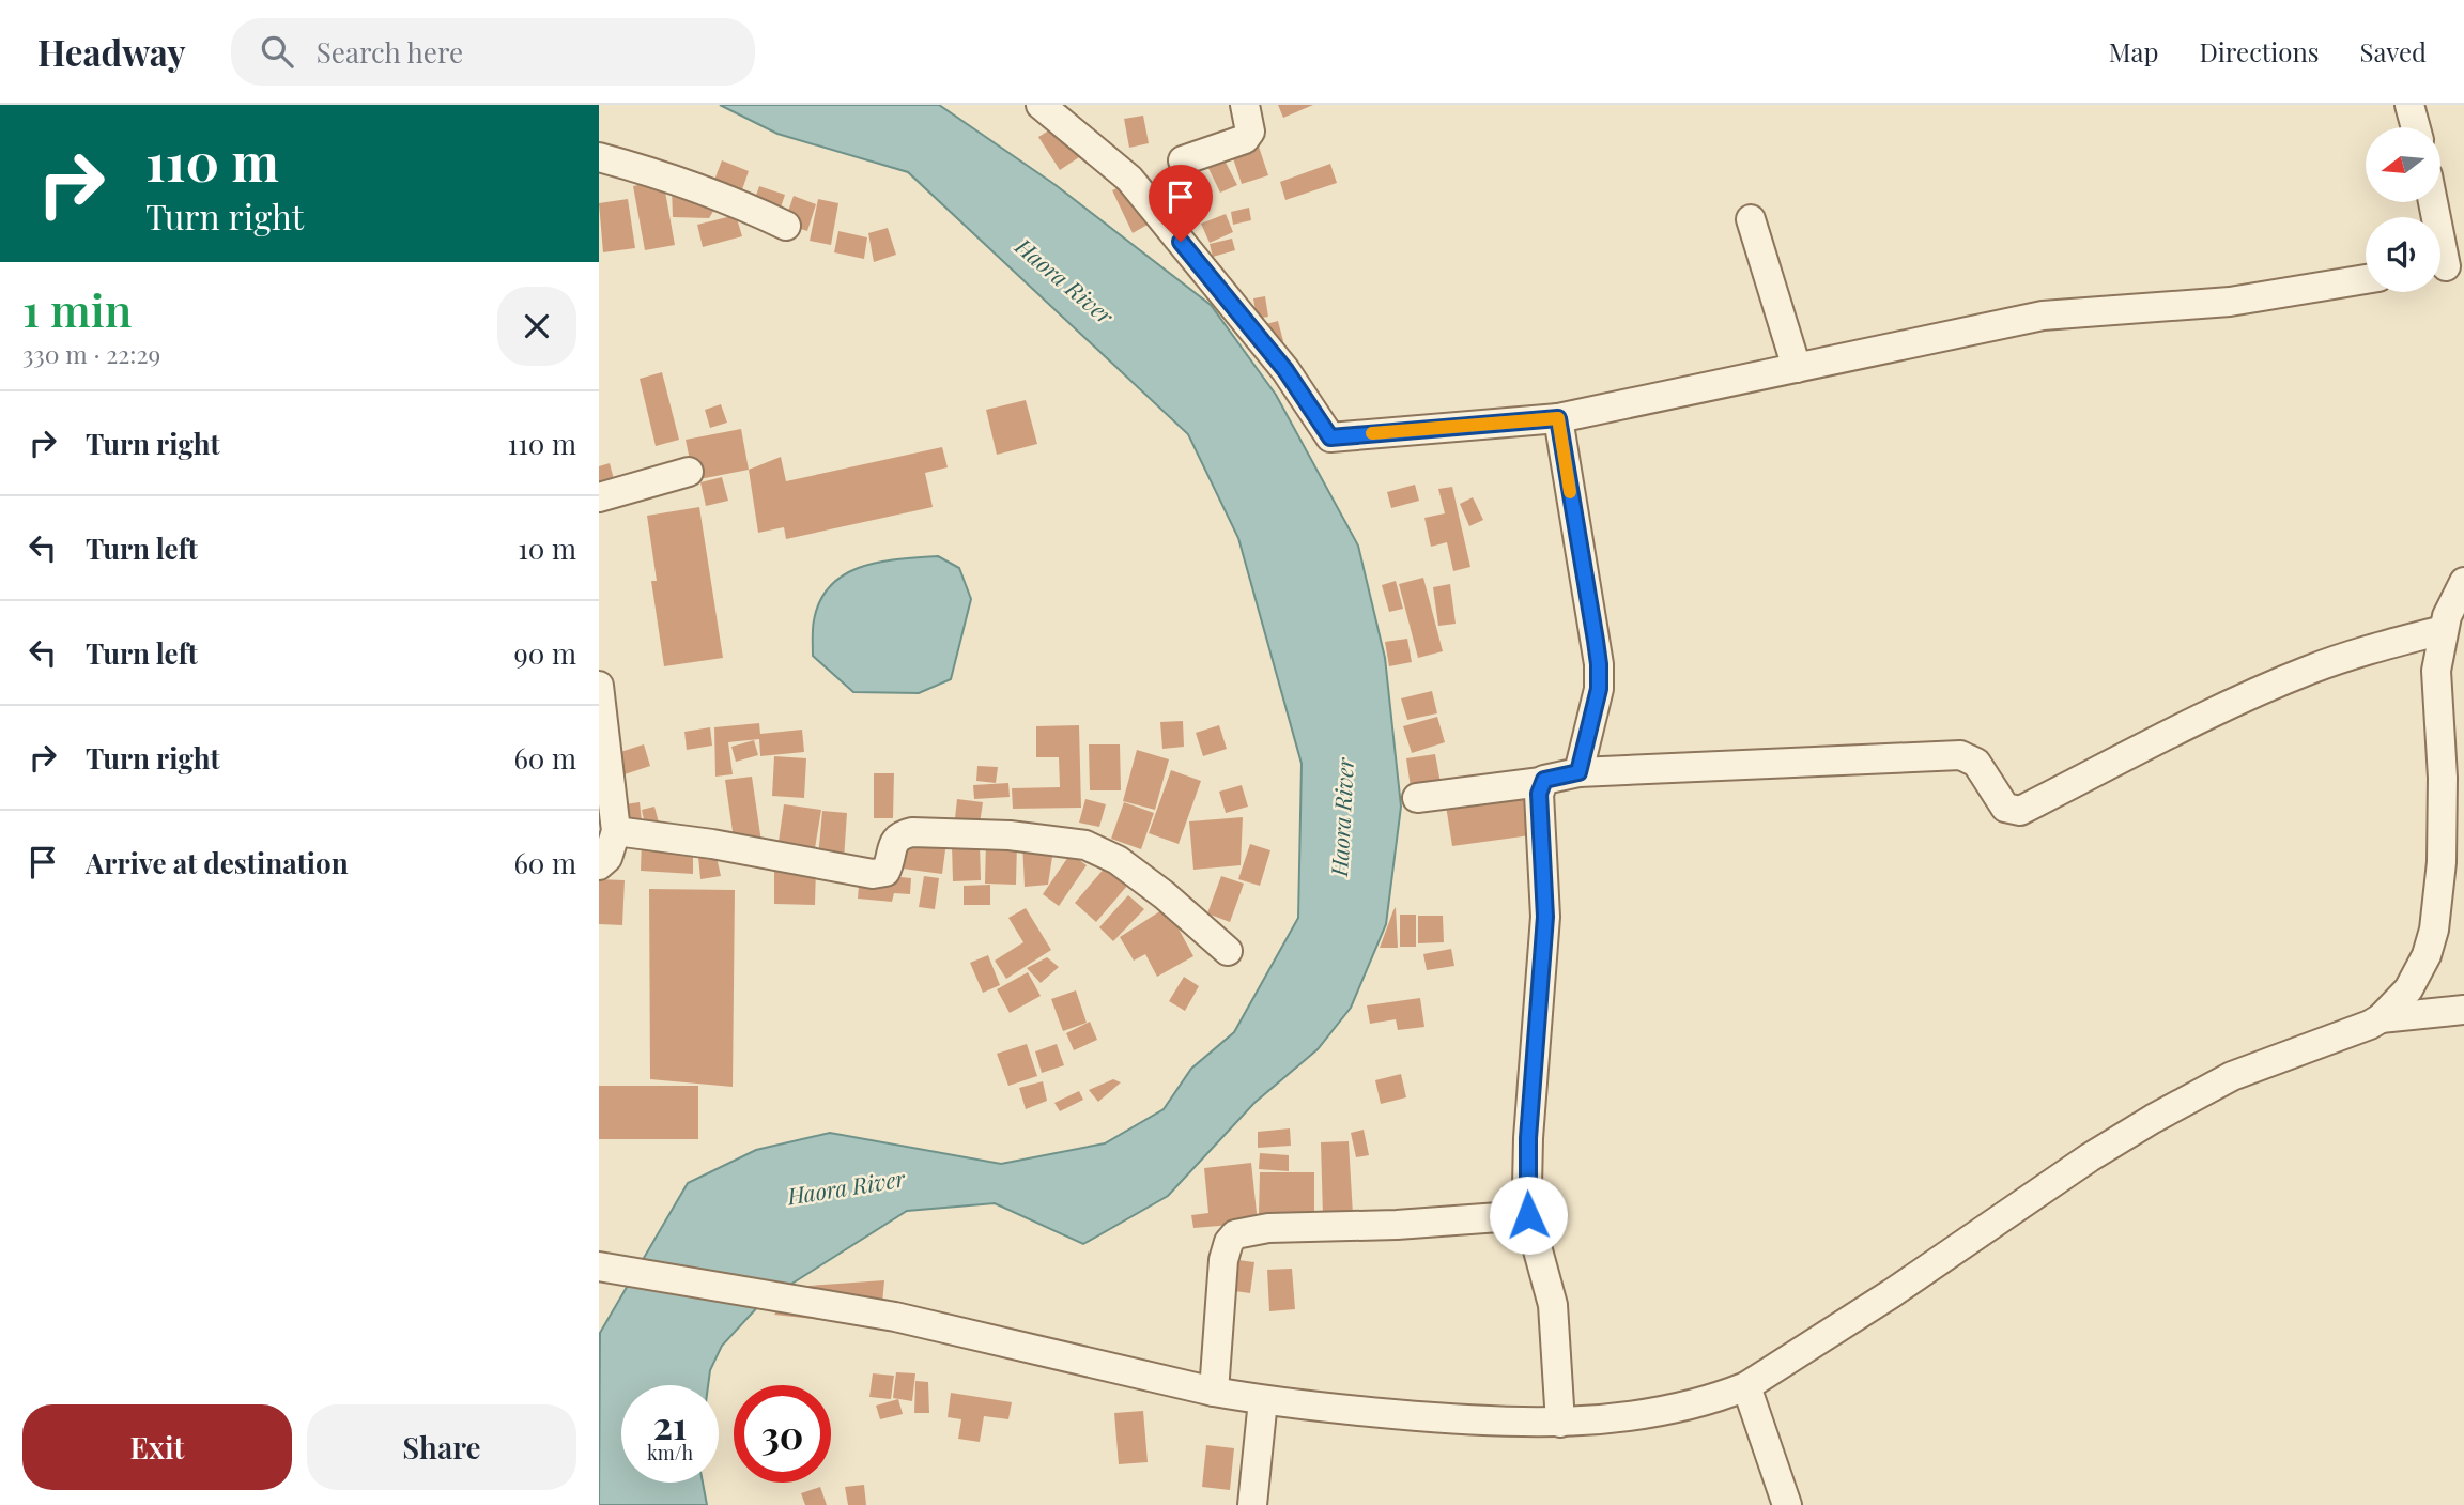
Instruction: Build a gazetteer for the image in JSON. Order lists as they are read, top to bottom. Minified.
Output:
{"water":["Haora River"],"north":"left","page":{"header":"Headway","search":"Search here","nav":["Map","Directions","Saved"],"turn":["110 m","Turn right"],"heading":["1 min","330 m · 22:29"],"list":[{"name":"Turn right","value":"110 m"},{"name":"Turn left","value":"10 m"},{"name":"Turn left","value":"90 m"},{"name":"Turn right","value":"60 m"},{"name":"Arrive at destination","value":"60 m"}],"speed":"21 km/h","limit":"30","buttons":["Exit","Share"]}}
